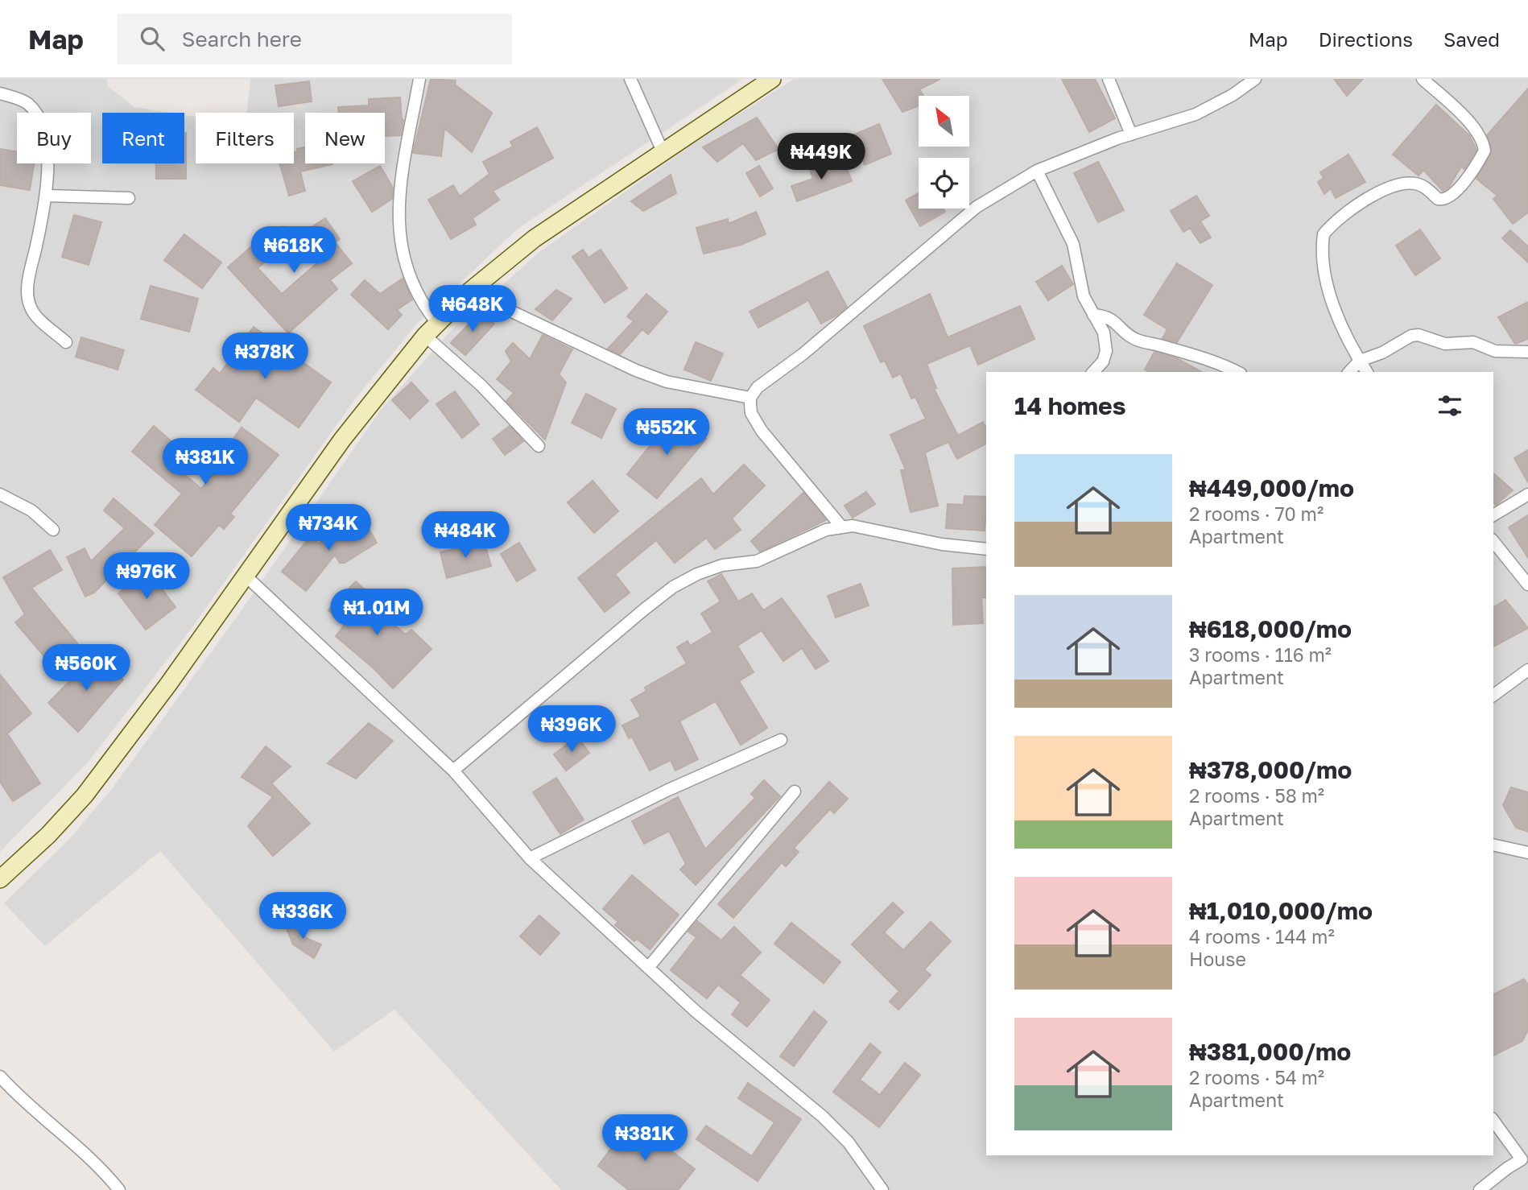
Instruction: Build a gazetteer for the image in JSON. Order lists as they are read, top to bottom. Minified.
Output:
{"north":"top left","page":{"header":"Map","search":"Search here","nav":["Map","Directions","Saved"],"chip":["Buy","Rent","Filters","New"],"price":["₦449K","₦618K","₦648K","₦378K","₦552K","₦381K","₦734K","₦484K","₦976K","₦1.01M","₦560K","₦396K","₦336K","₦381K"],"heading":"14 homes","list":[{"name":"₦449,000/mo","note":"2 rooms · 70 m² · Apartment"},{"name":"₦618,000/mo","note":"3 rooms · 116 m² · Apartment"},{"name":"₦378,000/mo","note":"2 rooms · 58 m² · Apartment"},{"name":"₦1,010,000/mo","note":"4 rooms · 144 m² · House"},{"name":"₦381,000/mo","note":"2 rooms · 54 m² · Apartment"}]}}
